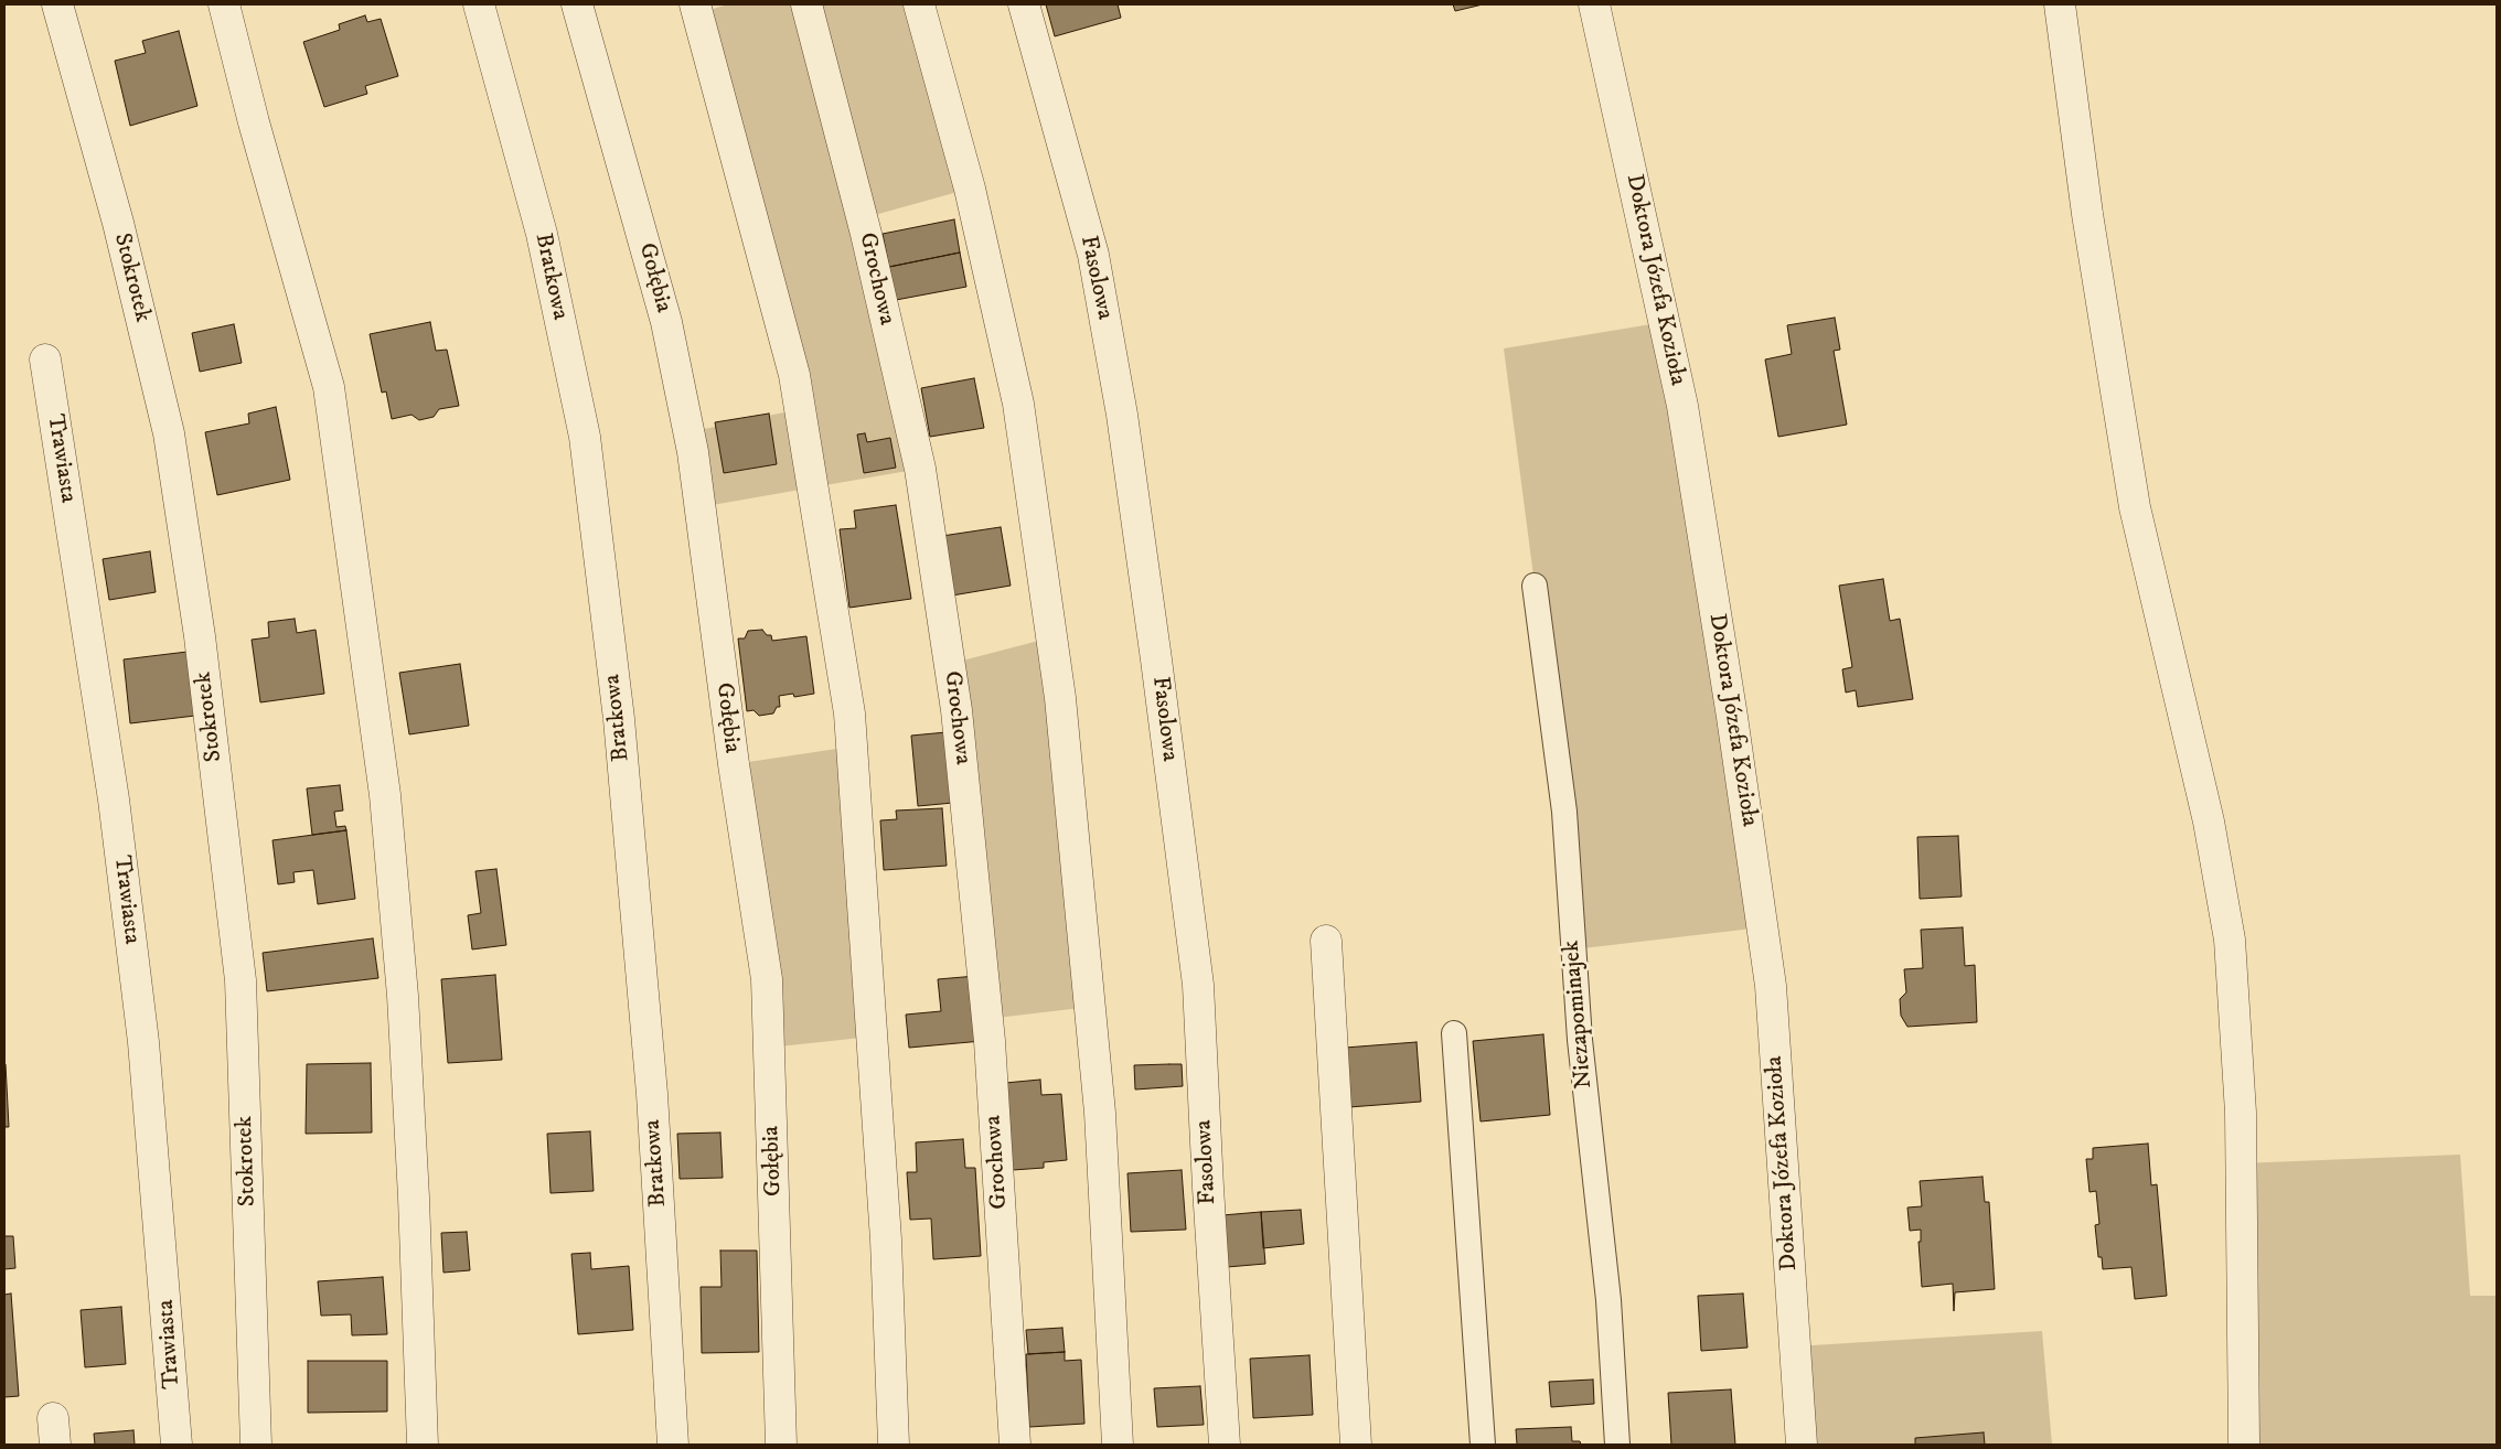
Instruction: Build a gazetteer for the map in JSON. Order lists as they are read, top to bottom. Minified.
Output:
{"streets":{"street":["Bratkowa","Stokrotek","Gołębia","Fasolowa","Grochowa","Doktora Józefa Kozioła","Trawiasta"],"lane":["Niezapominajek"]}}
